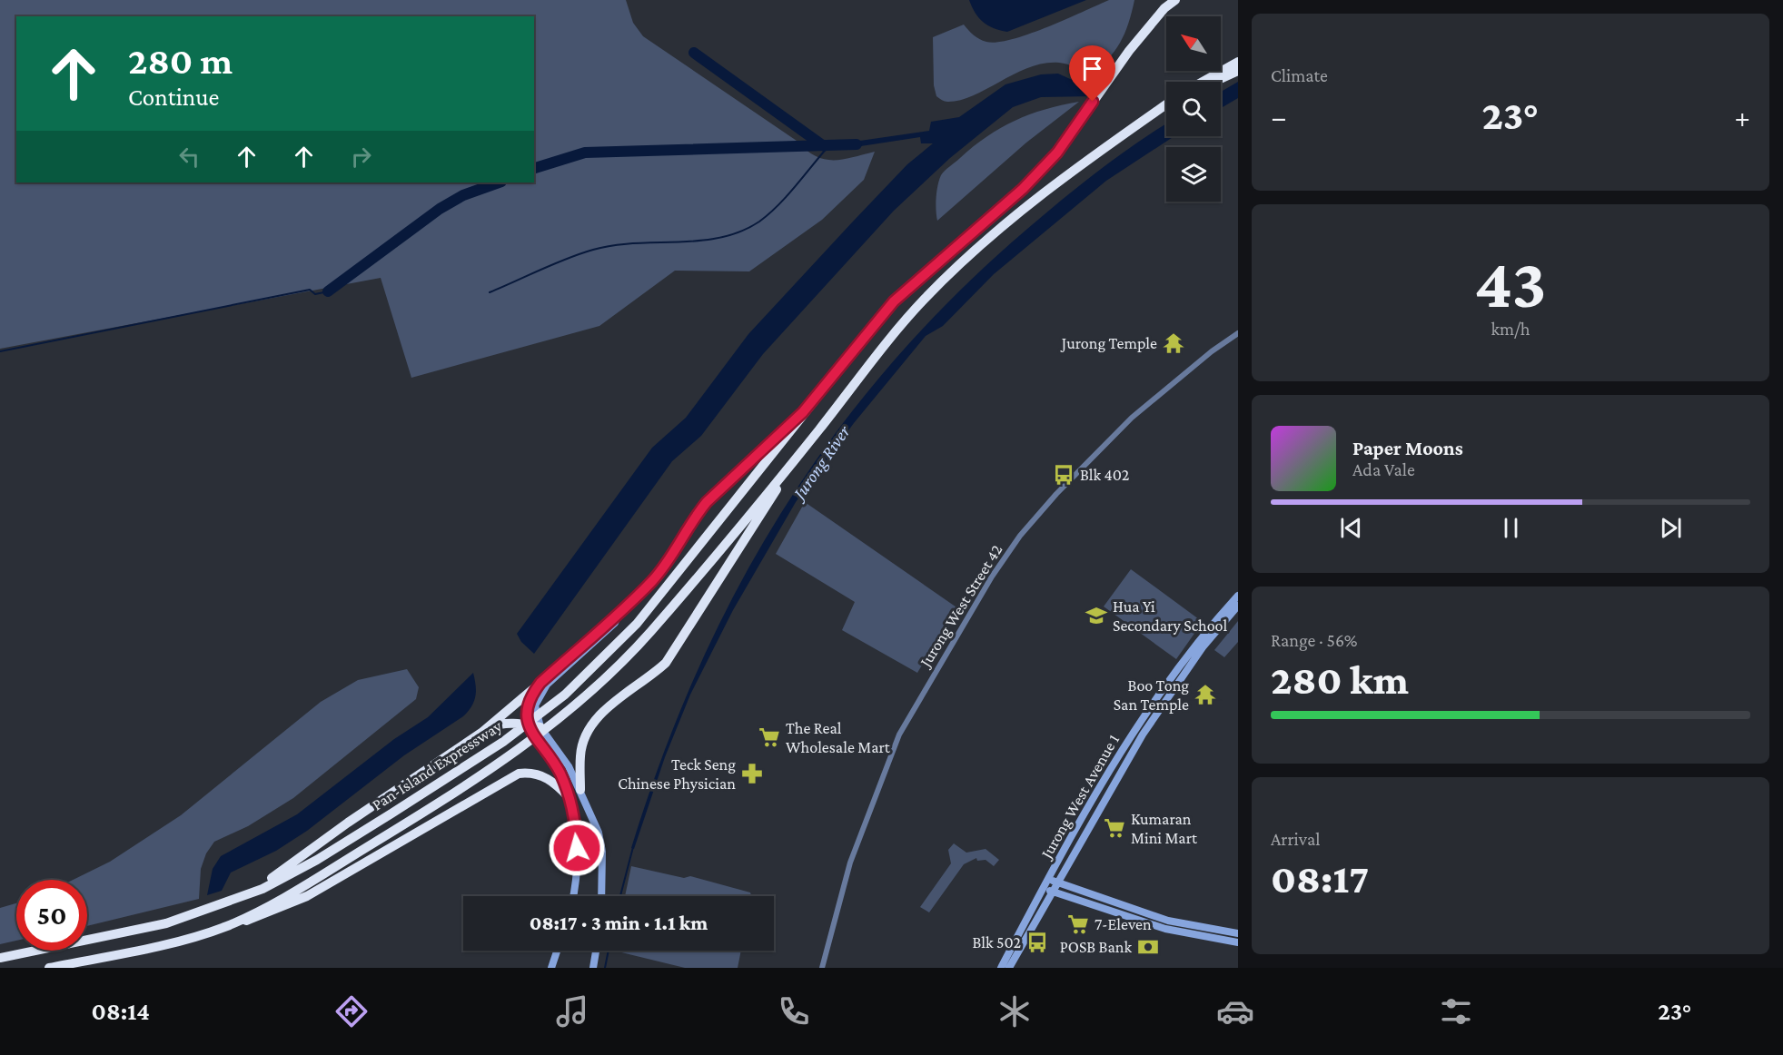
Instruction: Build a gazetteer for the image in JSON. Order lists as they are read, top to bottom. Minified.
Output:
{"streets":{"highway":["Pan-Island Expressway"],"street":["Jurong West Street 42","Jurong West Avenue 1"]},"water":["Jurong River"],"places":{"temple":["Jurong Temple","Boo Tong San Temple"],"bus stop":["Blk 402","Blk 502"],"school or university":["Hua Yi Secondary School"],"supermarket":["The Real Wholesale Mart","Kumaran Mini Mart","7-Eleven"],"pharmacy":["Teck Seng Chinese Physician"],"bank":["POSB Bank"]},"north":"top left","page":{"tile":["Climate",["43","km/h"],["Range · 56%","280 km"],["Arrival","08:17"]],"turn":["280 m","Continue"],"heat":["−","23°","+"],"song":["Paper Moons","Ada Vale"],"limit":"50","trip":"08:17 · 3 min · 1.1 km","tabs":["08:14","23°"]}}
